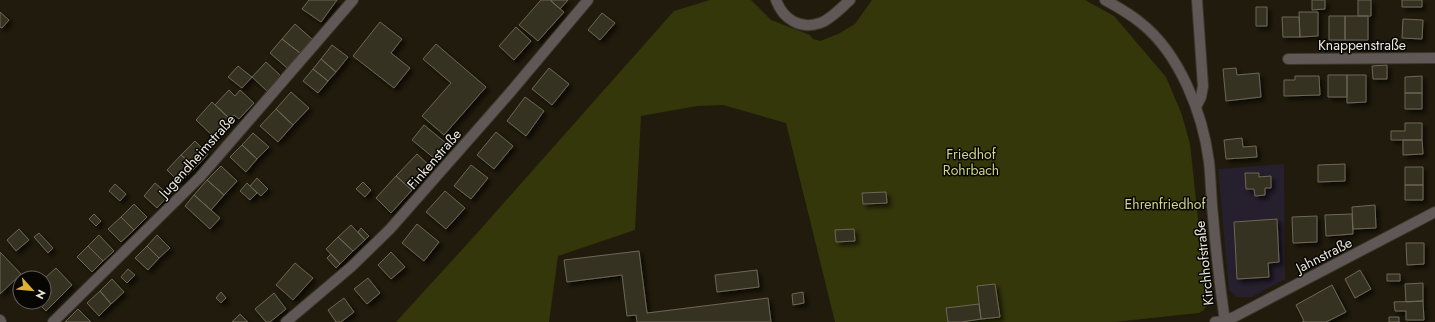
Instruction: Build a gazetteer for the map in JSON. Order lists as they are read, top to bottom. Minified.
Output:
{"streets":{"street":["Knappenstraße","Jugendheimstraße","Finkenstraße","Jahnstraße","Kirchhofstraße"]},"crossings":[["Jahnstraße","Kirchhofstraße"]],"parks":["Friedhof Rohrbach","Ehrenfriedhof"],"north":"bottom right"}
